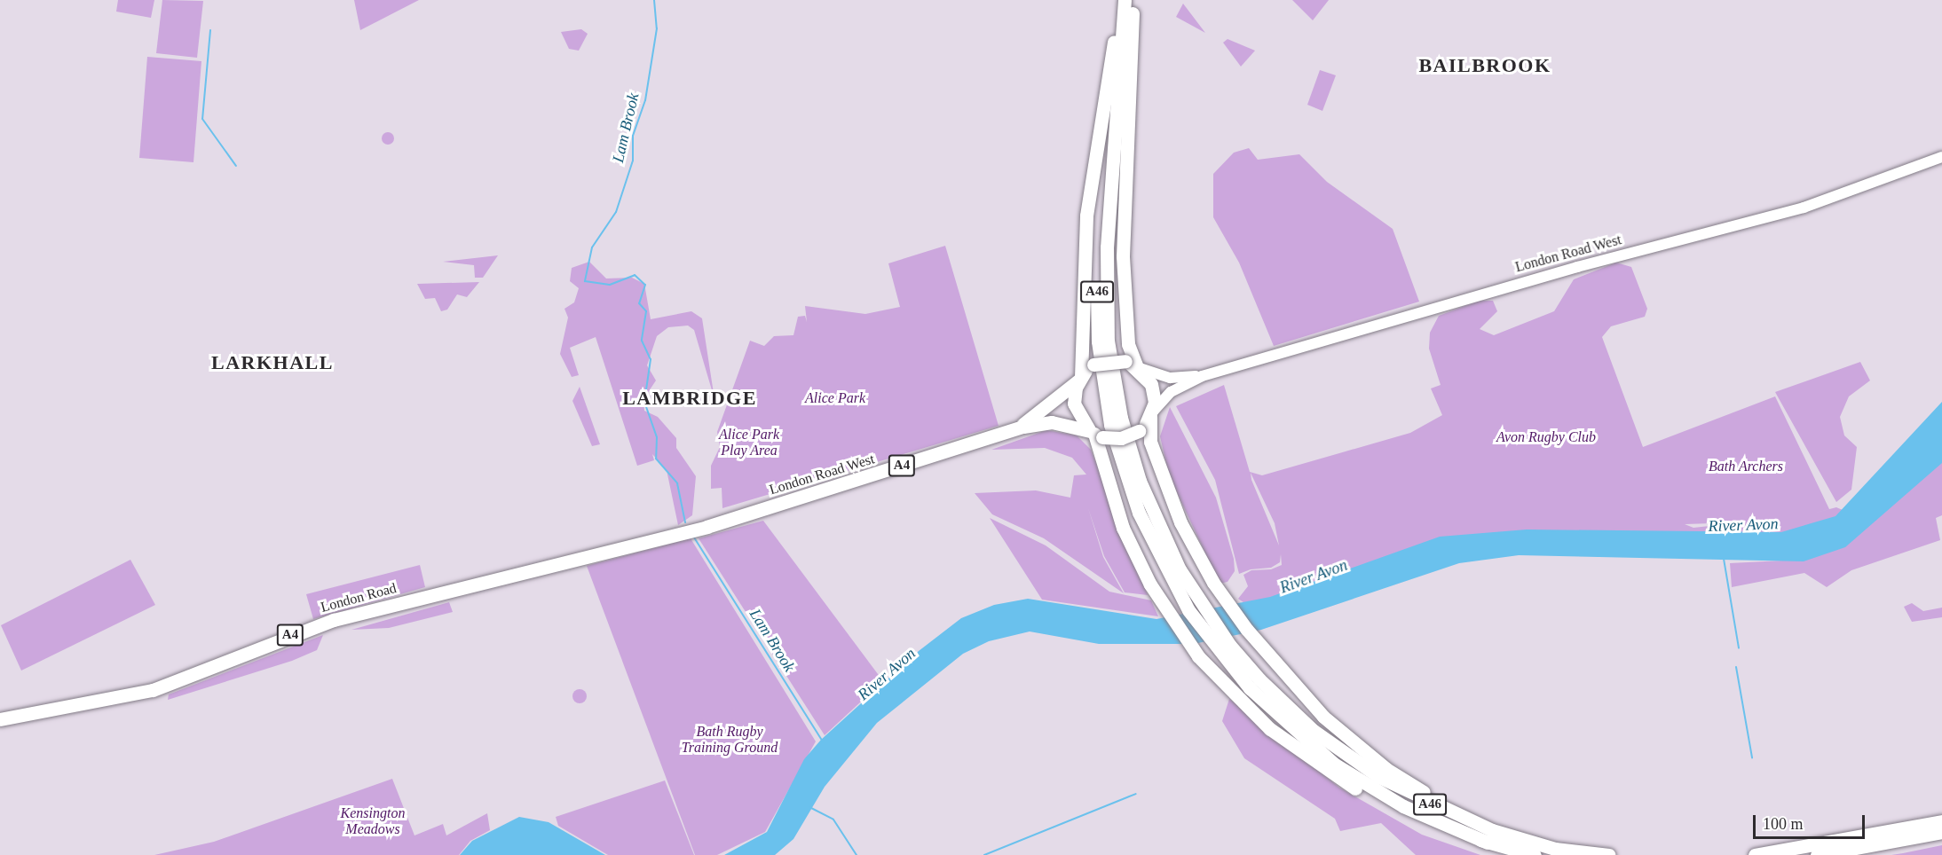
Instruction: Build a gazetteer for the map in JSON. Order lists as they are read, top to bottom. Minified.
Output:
{"streets":{"highway":["London Road West","A46","A4","London Road"]},"crossings":[["London Road West","A4"],["London Road West","London Road"]],"districts":["BAILBROOK","LARKHALL","LAMBRIDGE"],"water":["Lam Brook","River Avon"],"parks":["Alice Park","Alice Park Play Area","Avon Rugby Club","Bath Archers","Bath Rugby Training Ground","Kensington Meadows"],"scale_bar":"100 m"}
